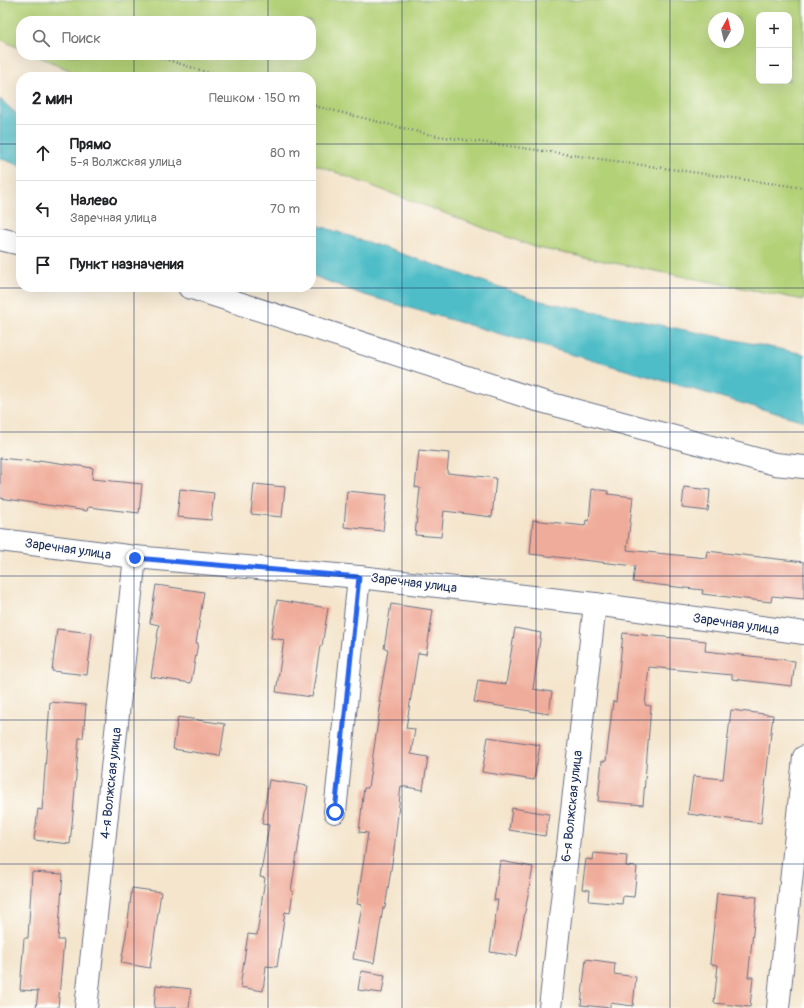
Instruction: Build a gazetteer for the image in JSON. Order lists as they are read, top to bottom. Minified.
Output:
{"streets":{"street":["Заречная улица","4-я Волжская улица","6-я Волжская улица"]},"crossings":[["Заречная улица","4-я Волжская улица"],["Заречная улица","6-я Волжская улица"]],"north":"top","page":{"map_buttons":["+","−"],"search":"Поиск","heading":["2 мин","Пешком · 150 m"],"list":[["Прямо","5-я Волжская улица","80 m"],["Налево","Заречная улица","70 m"],"Пункт назначения"]}}
